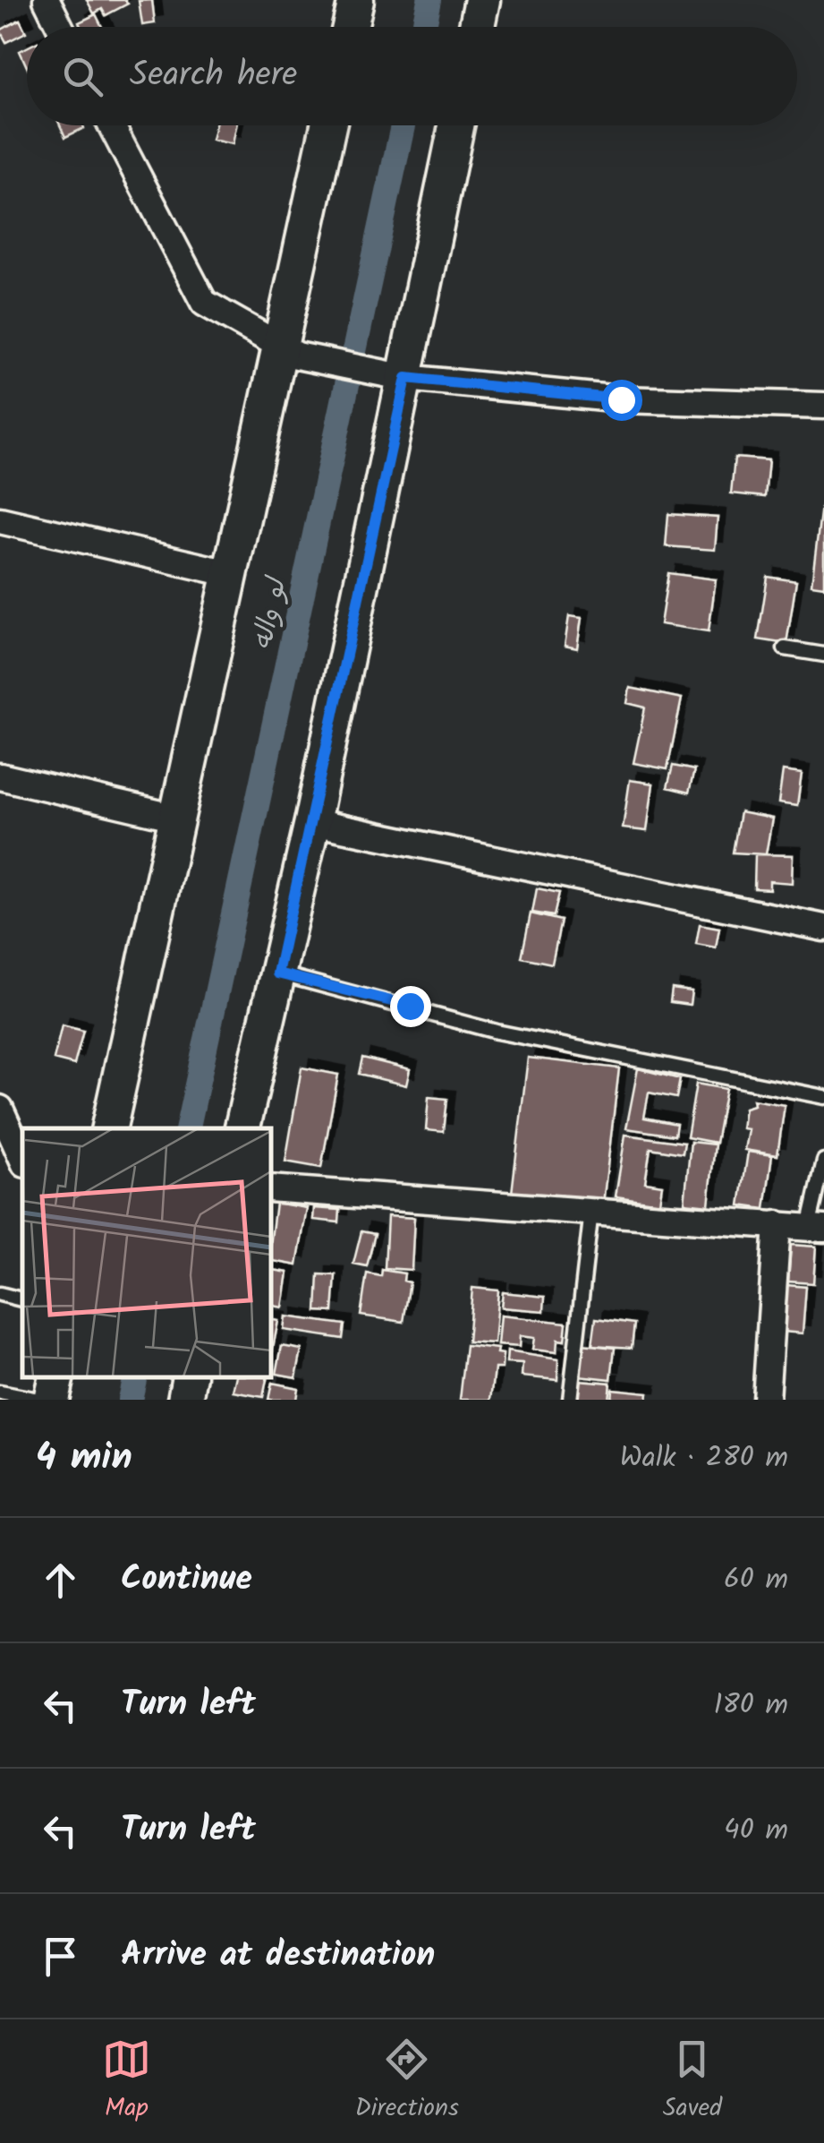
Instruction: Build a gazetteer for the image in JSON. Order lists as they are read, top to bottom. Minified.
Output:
{"water":["لو واله"],"page":{"search":"Search here","heading":["4 min","Walk · 280 m"],"list":[["Continue","60 m"],["Turn left","180 m"],["Turn left","40 m"],"Arrive at destination"],"nav":["Map","Directions","Saved"]}}
